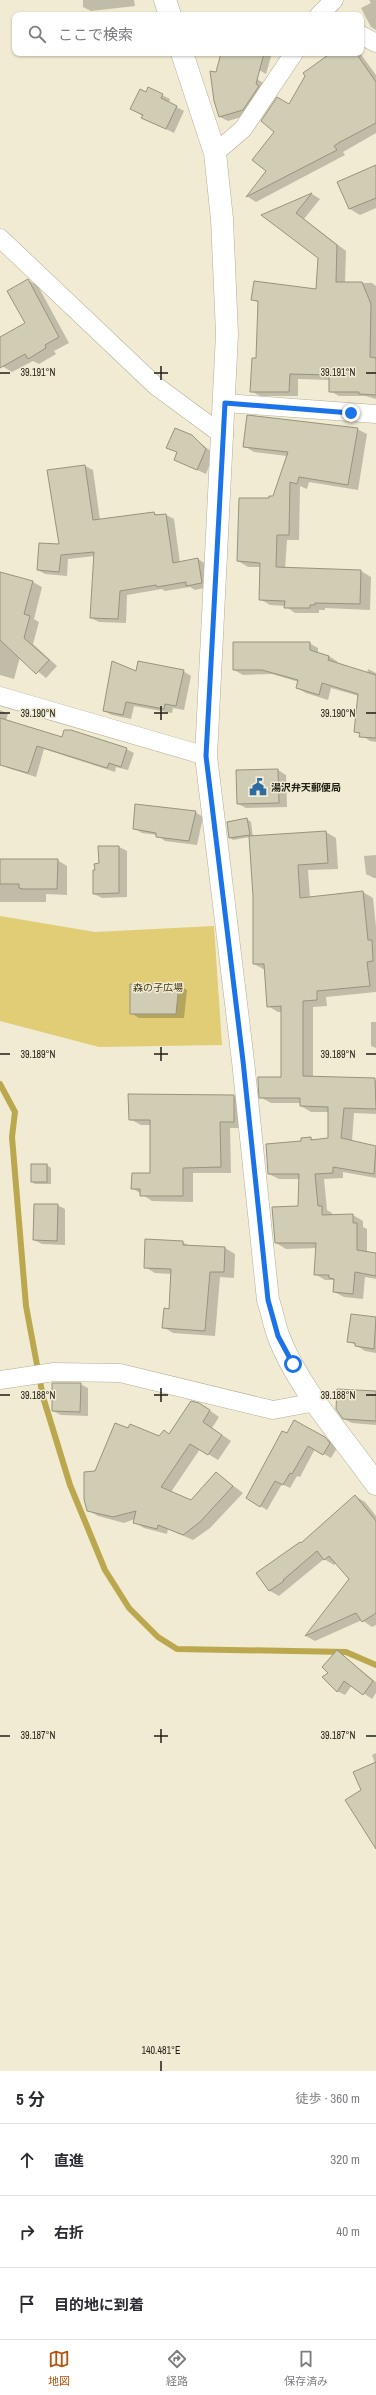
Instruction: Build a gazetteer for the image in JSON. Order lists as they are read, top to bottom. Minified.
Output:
{"parks":["森の子広場"],"places":{"public building":["湯沢弁天郵便局"]},"page":{"search":"ここで検索","heading":["5 分","徒歩 · 360 m"],"list":[["直進","320 m"],["右折","40 m"],"目的地に到着"],"nav":["地図","経路","保存済み"]},"coordinates":["39.191°N","39.190°N","39.189°N","39.188°N","39.187°N","140.481°E"]}
